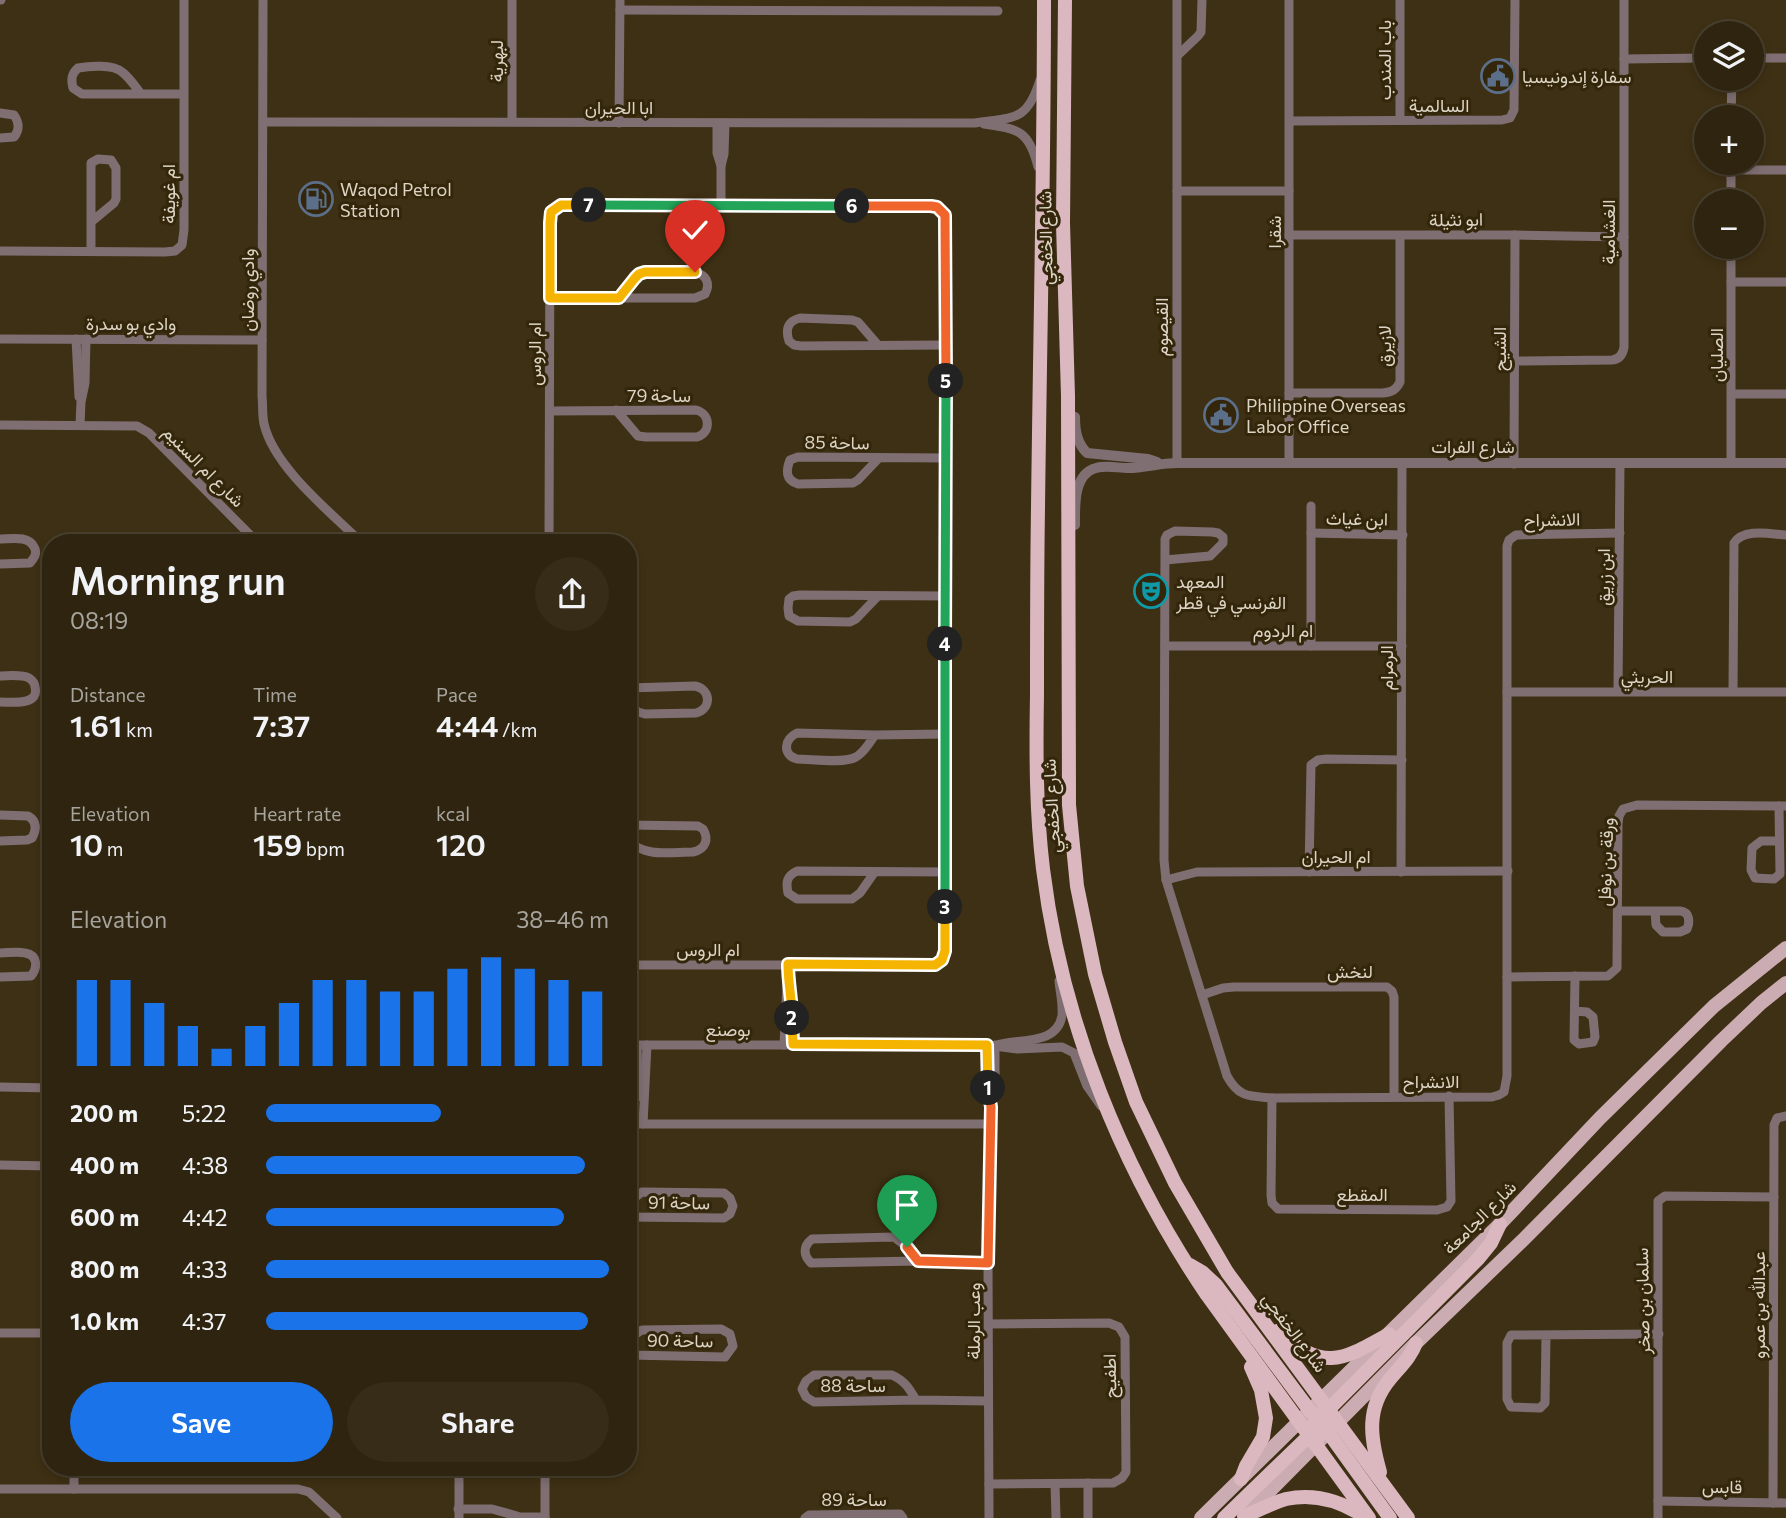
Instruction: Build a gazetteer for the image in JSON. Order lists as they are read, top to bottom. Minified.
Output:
{"streets":{"highway":["شارع الخفجي"],"main road":["شارع الجامعة"],"street":["باب المندب","لبهرية","السالمية","ابا الحيران","ام غويفة","ابو نثيلة","شقرا","الغشامية","وادي روضان","وادي بو سدرة","القيصوم","لازيرق","الشيح","ام الروس","الصليان","ساحة 79","ساحة 85","شارع الفرات","شارع ام السنيم","ابن غياث","الانشراح","ابن زريق","ام الردوم","الرمرام","الحريثي","ام الحيران","ورقة بن نوفل","لنخش","بوصنع","المقطع","ساحة 91","سلمان بن صخر","عبدالله بن عمرو","وعب الرملة","ساحة 90","اطفيح","ساحة 88","قابس","ساحة 89"]},"crossings":[["باب المندب","السالمية"],["لبهرية","ابا الحيران"],["السالمية","شقرا"],["ابا الحيران","شارع الخفجي"],["ابا الحيران","وادي روضان"],["ابو نثيلة","شقرا"],["ابو نثيلة","الغشامية"],["ابو نثيلة","لازيرق"],["ابو نثيلة","الشيح"],["شقرا","لازيرق"],["شقرا","شارع الفرات"],["الغشامية","الشيح"],["شارع الخفجي","شارع الفرات"],["شارع الخفجي","بوصنع"],["شارع الخفجي","شارع الجامعة"],["وادي روضان","وادي بو سدرة"],["القيصوم","شارع الفرات"],["الشيح","شارع الفرات"],["ام الروس","ساحة 79"],["ام الروس","ساحة 85"],["الصليان","شارع الفرات"],["شارع الفرات","ابن زريق"],["شارع الفرات","الرمرام"],["ابن غياث","ام الردوم"],["ابن غياث","الرمرام"],["الانشراح","ابن زريق"],["الانشراح","ام الردوم"],["الانشراح","الحريثي"],["الانشراح","ام الحيران"],["الانشراح","ورقة بن نوفل"],["الانشراح","لنخش"],["الانشراح","المقطع"],["ابن زريق","الحريثي"],["ام الردوم","الرمرام"],["الرمرام","ام الحيران"],["بوصنع","وعب الرملة"],["سلمان بن صخر","عبدالله بن عمرو"],["سلمان بن صخر","قابس"],["عبدالله بن عمرو","قابس"],["وعب الرملة","اطفيح"],["وعب الرملة","ساحة 88"]],"places":{"public building":["سفارة إندونيسيا","Philippine Overseas Labor Office"],"fuel station":["Waqod Petrol Station"],"theatre":["المعهد الفرنسي في قطر"]},"page":{"map_buttons":["+","−"],"pins":["7","6","5","4","3","2","1"],"heading":["Morning run","08:19"],"stats":[["Distance","1.61 km"],["Time","7:37"],["Pace","4:44 /km"],["Elevation","10 m"],["Heart rate","159 bpm"],["kcal","120"]],"chart":["Elevation","38–46 m"],"list":[{"name":"200 m","note":"5:22"},{"name":"400 m","note":"4:38"},{"name":"600 m","note":"4:42"},{"name":"800 m","note":"4:33"},{"name":"1.0 km","note":"4:37"}],"buttons":["Save","Share"]}}
